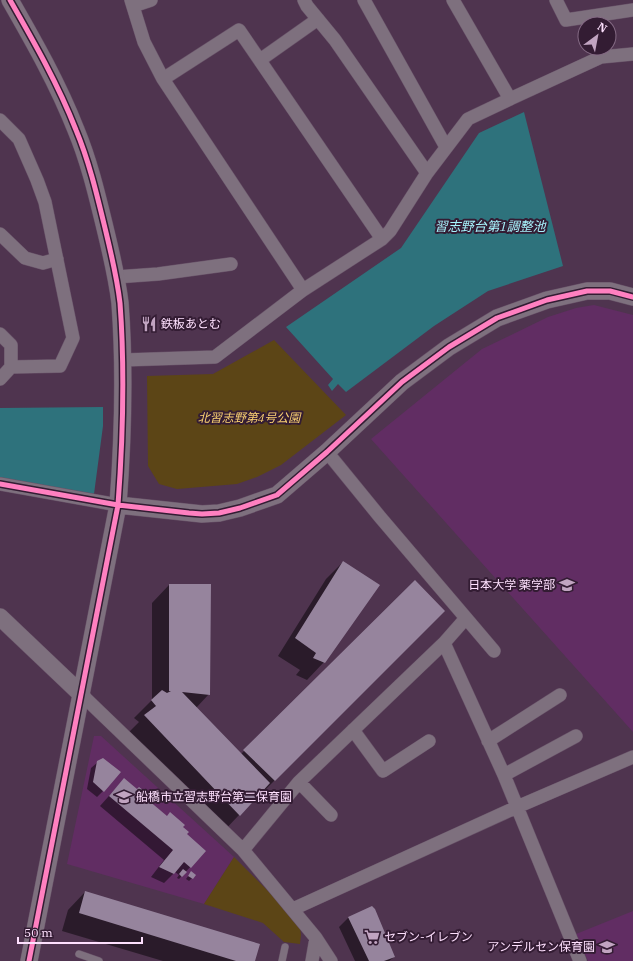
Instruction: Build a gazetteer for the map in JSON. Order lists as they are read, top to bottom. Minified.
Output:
{"water":["習志野台第1調整池"],"parks":["北習志野第4号公園"],"places":{"restaurant":["鉄板あとむ"],"school or university":["日本大学 薬学部","船橋市立習志野台第二保育園","アンデルセン保育園"],"supermarket":["セブン-イレブン"]},"scale_bar":"50 m","north":"top right"}
